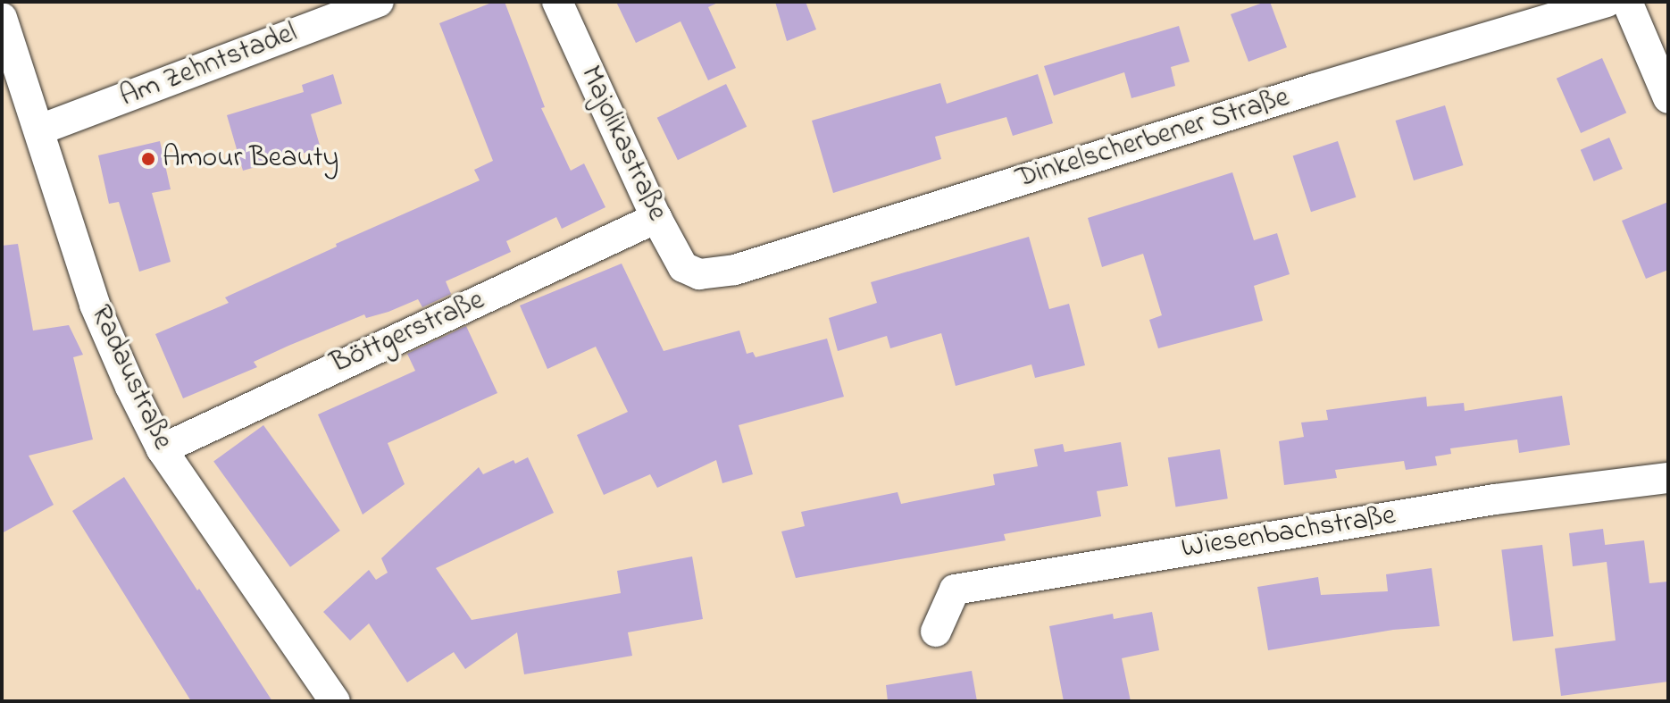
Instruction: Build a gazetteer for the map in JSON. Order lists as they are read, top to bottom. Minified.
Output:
{"streets":{"street":["Am Zehntstadel","Dinkelscherbener Straße","Majolikastraße","Böttgerstraße","Radaustraße","Wiesenbachstraße"]},"crossings":[["Am Zehntstadel","Radaustraße"],["Dinkelscherbener Straße","Majolikastraße"],["Majolikastraße","Böttgerstraße"],["Böttgerstraße","Radaustraße"]],"places":["Amour Beauty"]}
